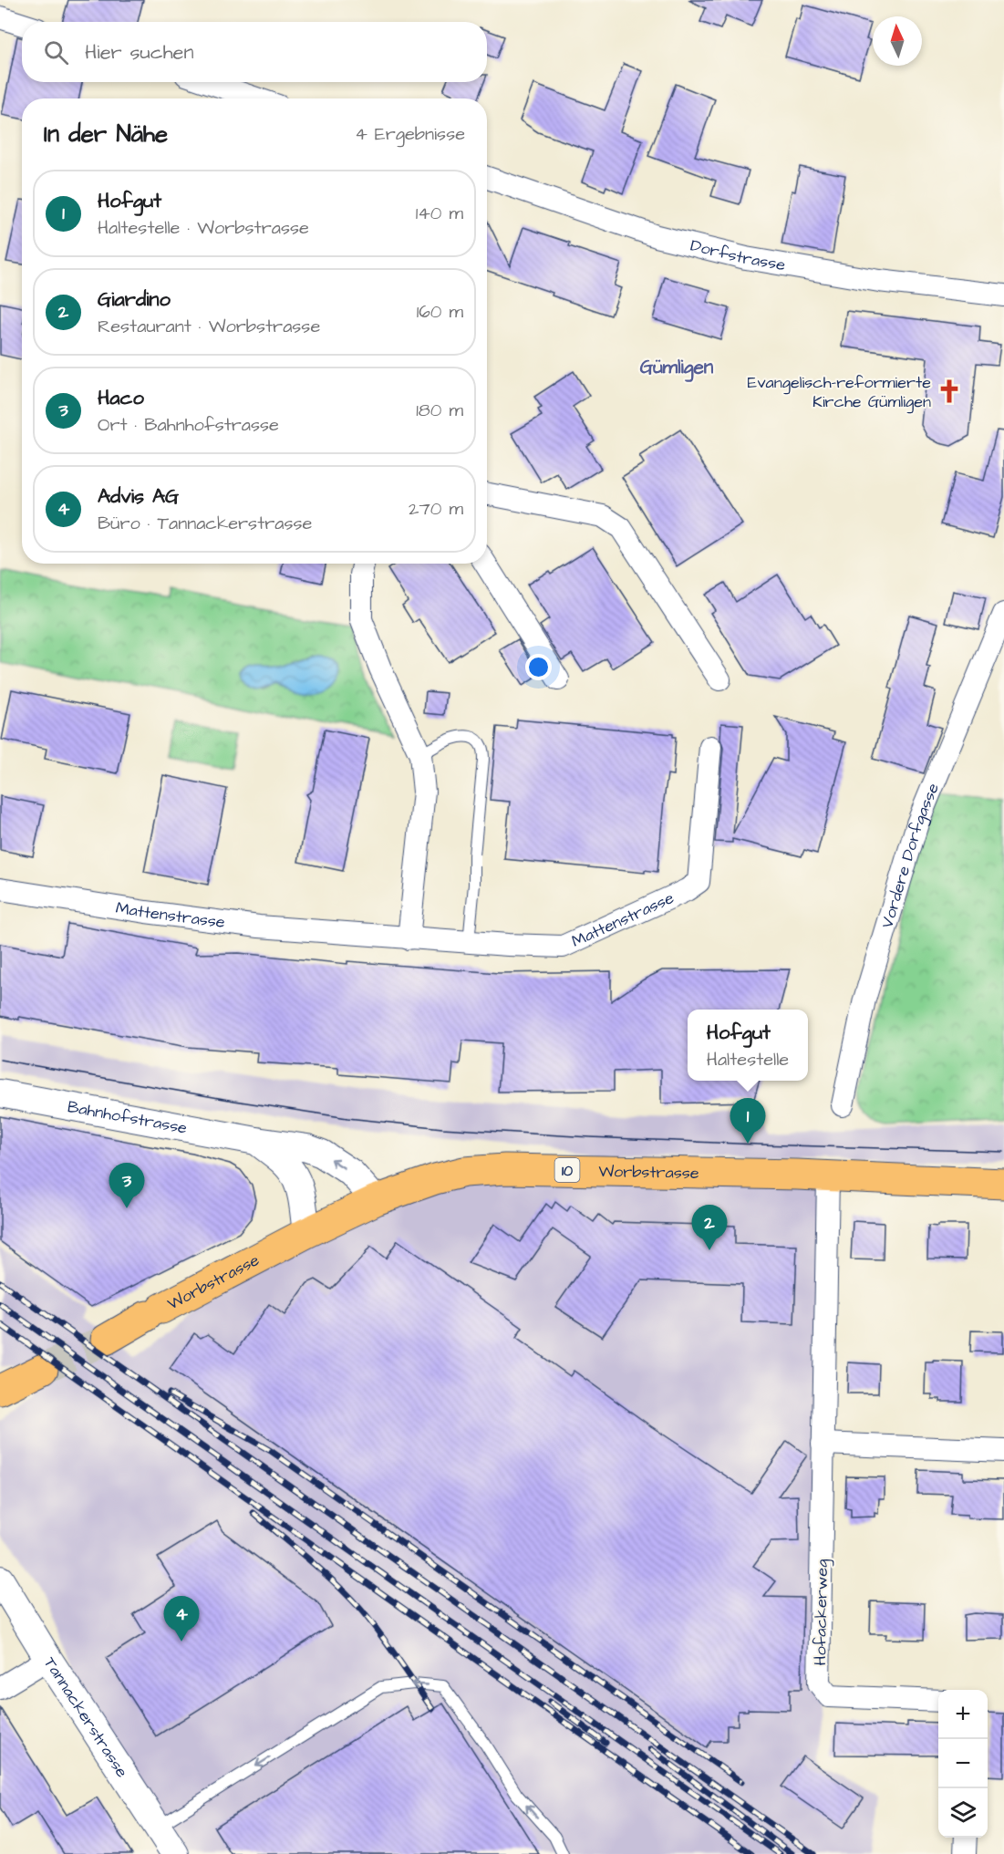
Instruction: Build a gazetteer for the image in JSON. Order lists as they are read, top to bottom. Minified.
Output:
{"streets":{"main road":["10","Worbstrasse"],"street":["Dorfstrasse","Vordere Dorfgasse","Mattenstrasse","Bahnhofstrasse","Hofackerweg","Tannackerstrasse"]},"crossings":[["Bahnhofstrasse","Worbstrasse"],["Worbstrasse","Hofackerweg"]],"districts":["Gümligen"],"places":{"church":["Evangelisch-reformierte Kirche Gümligen"]},"north":"top","page":{"search":"Hier suchen","heading":["In der Nähe","4 Ergebnisse"],"list":[{"mark":"1","name":"Hofgut","note":"Haltestelle · Worbstrasse","value":"140 m"},{"mark":"2","name":"Giardino","note":"Restaurant · Worbstrasse","value":"160 m"},{"mark":"3","name":"Haco","note":"Ort · Bahnhofstrasse","value":"180 m"},{"mark":"4","name":"Advis AG","note":"Büro · Tannackerstrasse","value":"270 m"}],"popup":["Hofgut","Haltestelle"],"pins":["1","3","2","4"],"map_buttons":["+","−"]}}
